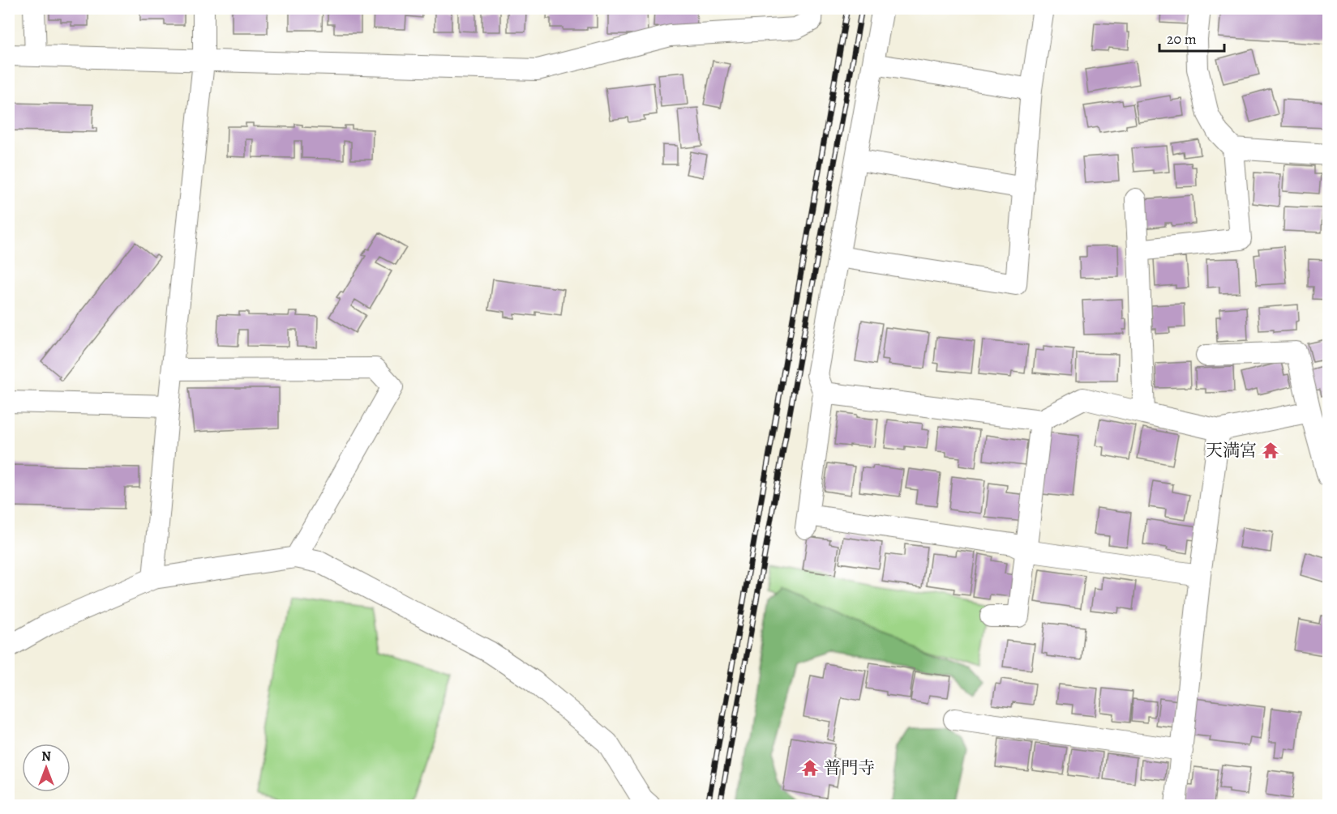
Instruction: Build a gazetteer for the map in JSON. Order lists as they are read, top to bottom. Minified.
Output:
{"places":{"temple":["天満宮","普門寺"]},"scale_bar":"20 m","north":"top"}
